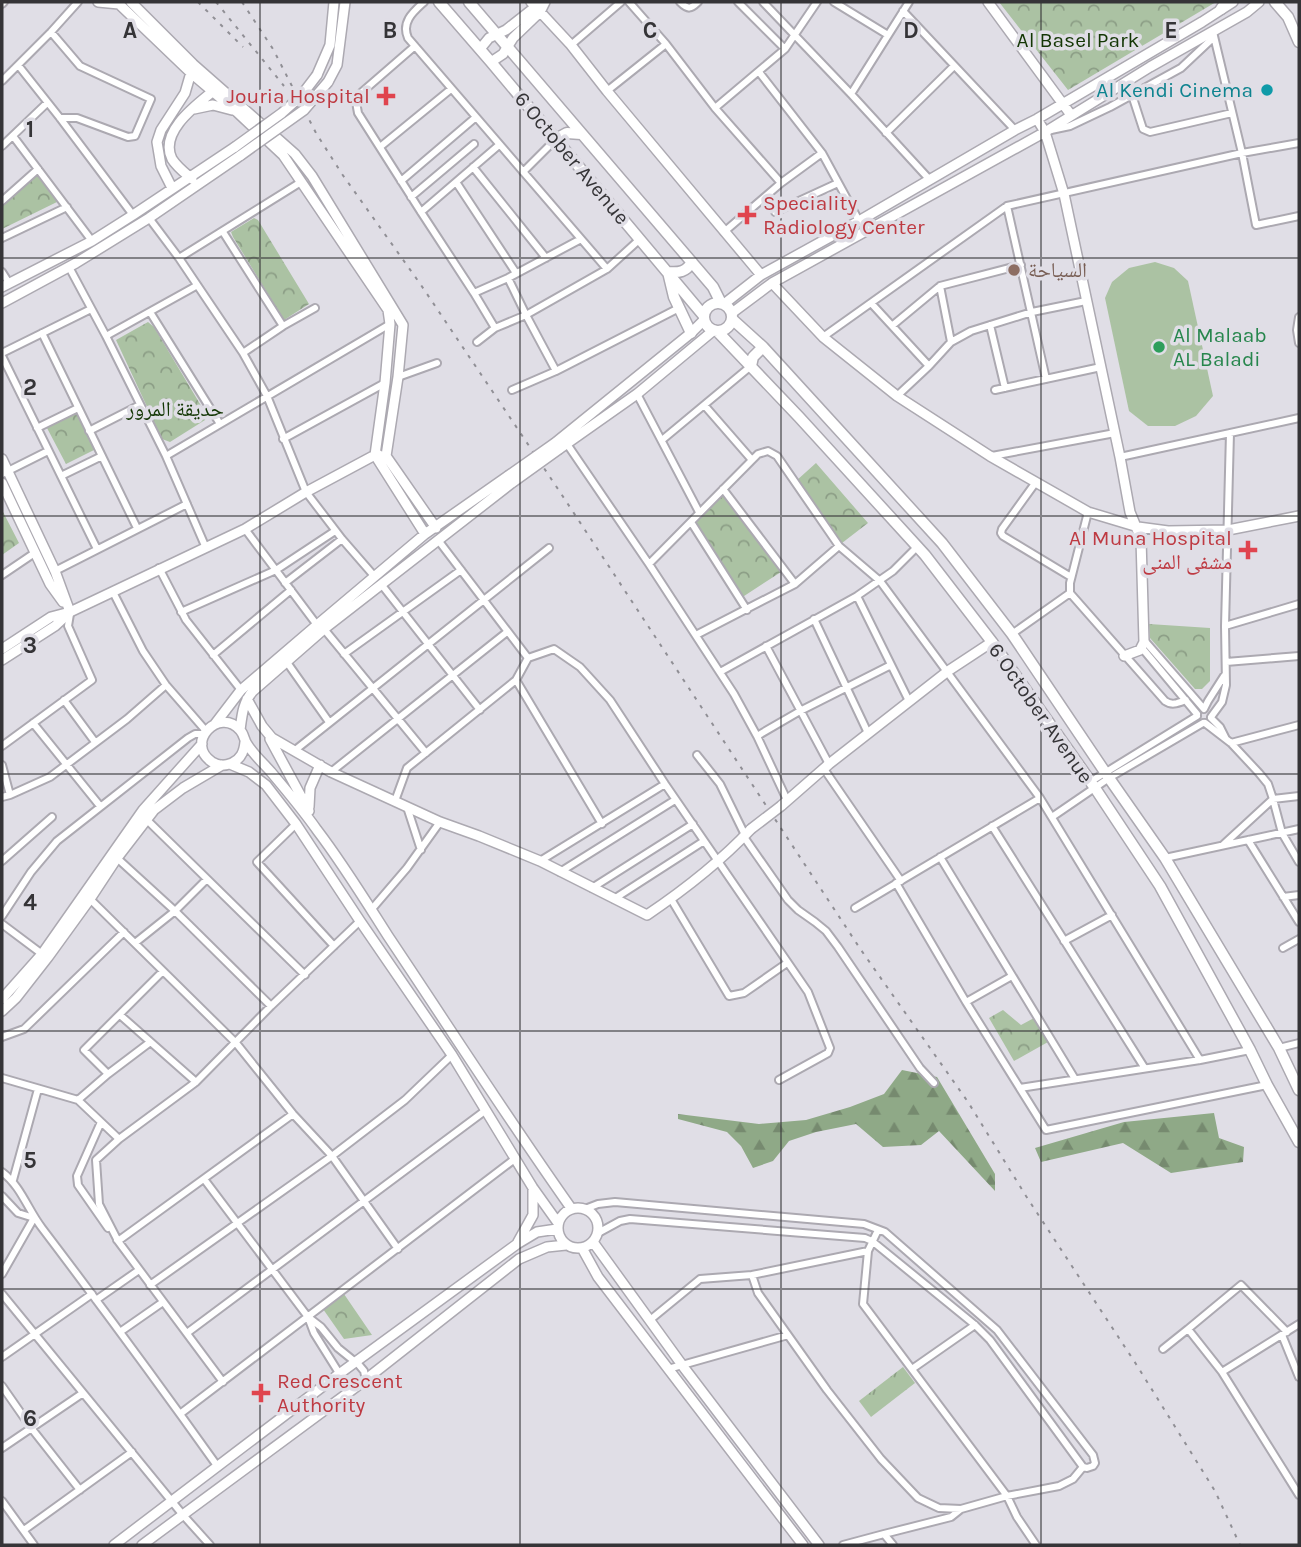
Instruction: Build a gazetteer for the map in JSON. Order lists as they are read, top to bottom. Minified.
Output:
{"streets":{"main road":["6 October Avenue"]},"parks":["Al Basel Park","حديقة المرور"],"places":{"other":["Al Kendi Cinema","السياحة","Al Malaab AL Baladi"],"health":["Jouria Hospital","Speciality Radiology Center","Al Muna Hospital مشفى المنى","Red Crescent Authority"]},"grid":{"columns":["A","B","C","D","E"],"rows":["1","2","3","4","5","6"]}}
